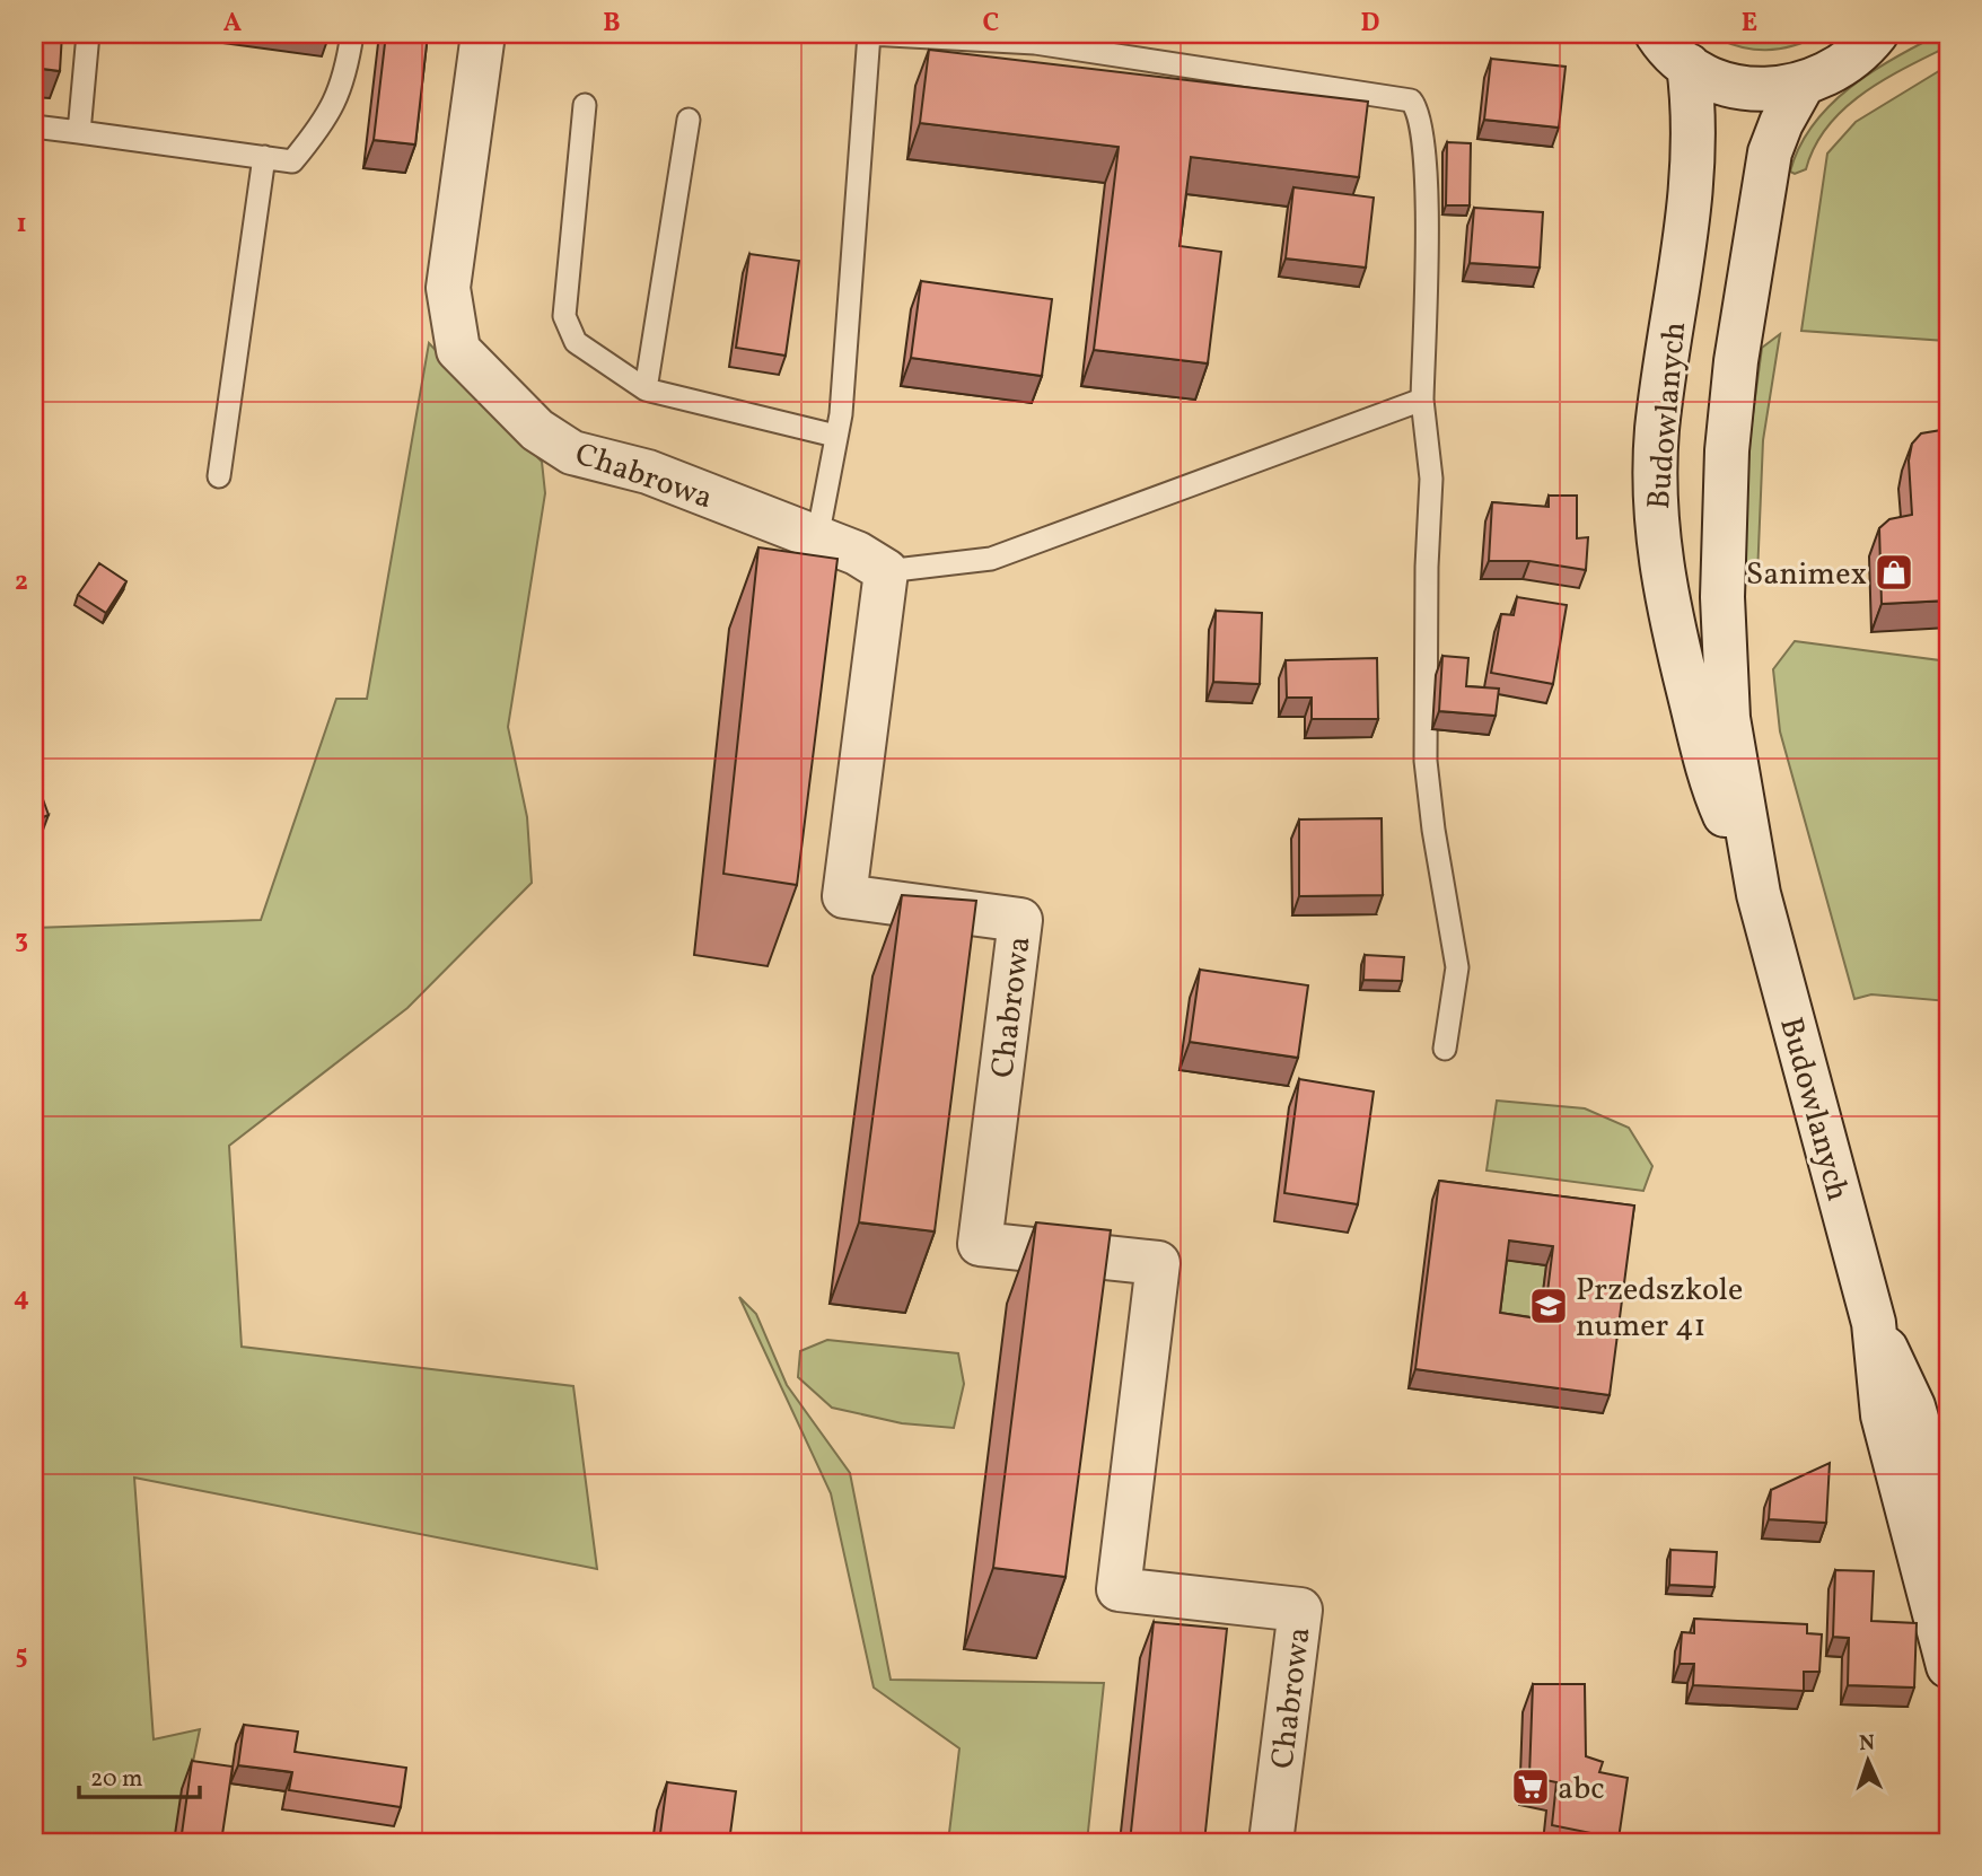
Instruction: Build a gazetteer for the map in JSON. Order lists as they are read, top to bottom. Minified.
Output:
{"streets":{"main road":["Budowlanych","Chabrowa"]},"places":{"shop":["Sanimex"],"school or university":["Przedszkole numer 41"],"supermarket":["abc"]},"scale_bar":"20 m","north":"top","grid":{"columns":["A","B","C","D","E"],"rows":["1","2","3","4","5"]}}
